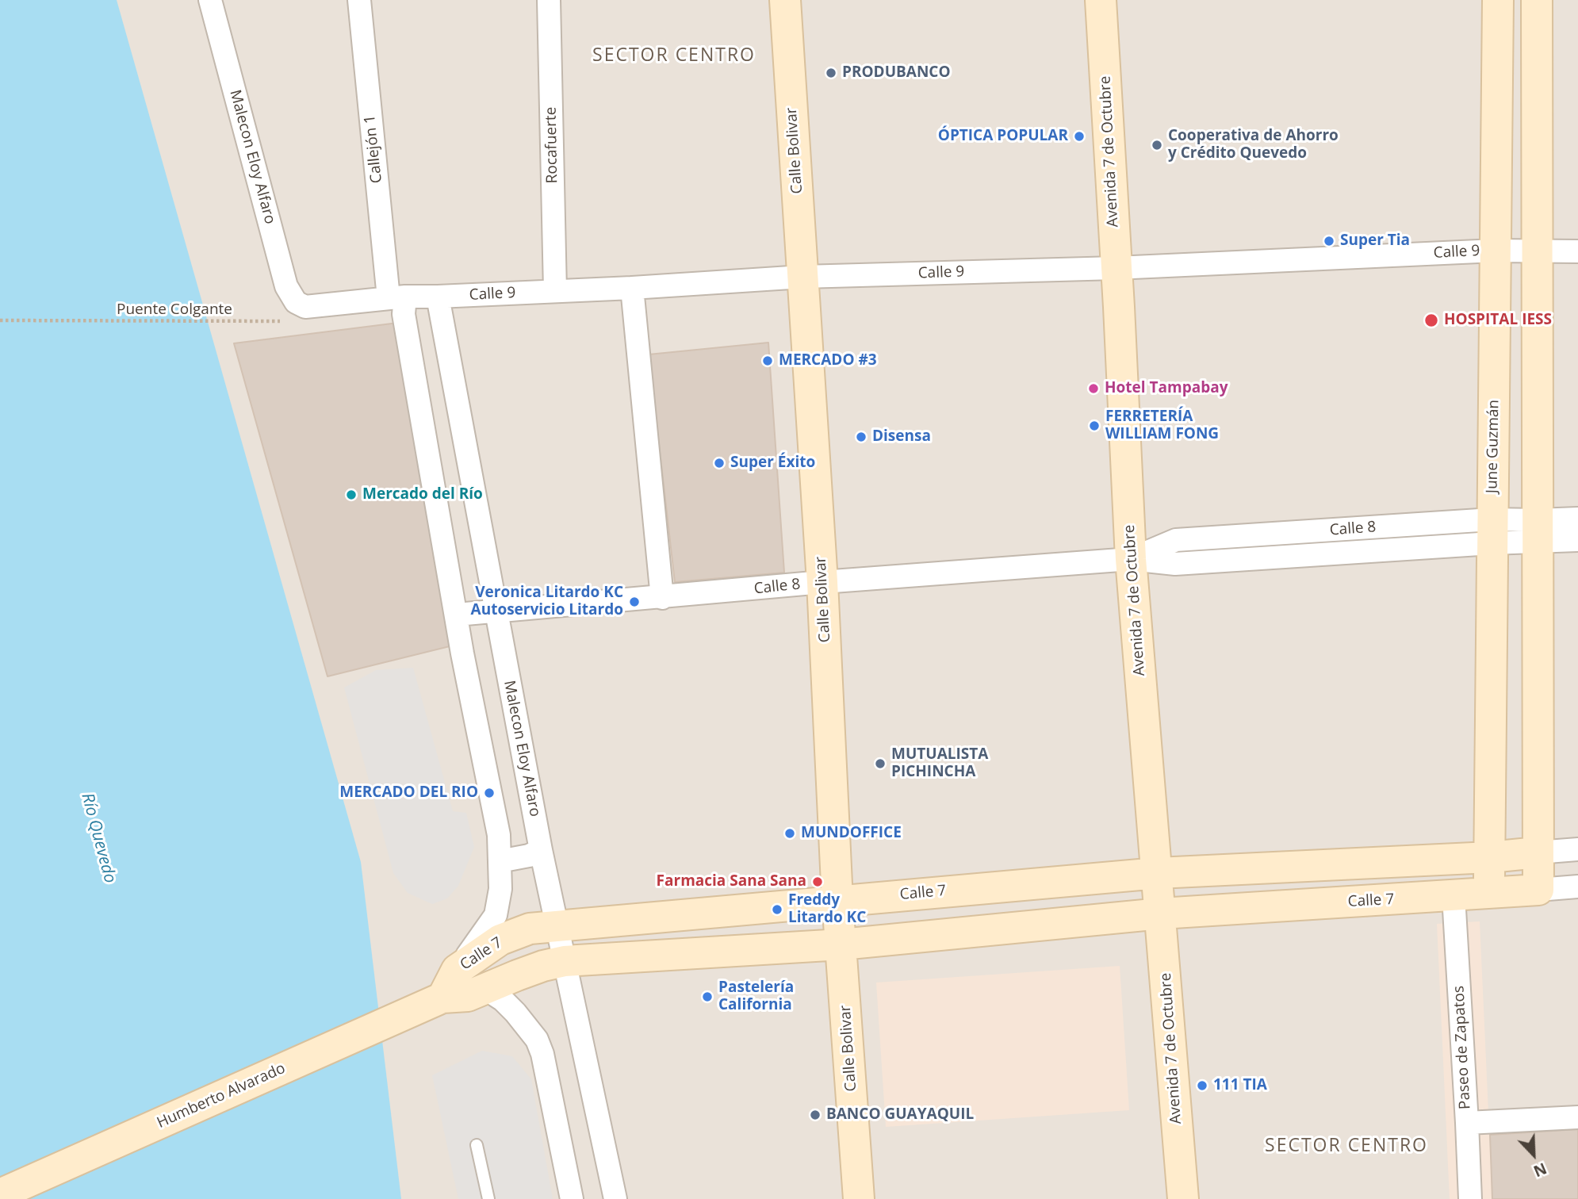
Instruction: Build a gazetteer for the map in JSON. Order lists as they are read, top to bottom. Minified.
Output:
{"streets":{"main road":["Calle Bolivar","Avenida 7 de Octubre","June Guzmán","Calle 7","Humberto Alvarado"],"street":["Rocafuerte","Callejón 1","Malecon Eloy Alfaro","Calle 9","Calle 8","Paseo de Zapatos"],"path":["Puente Colgante"]},"crossings":[["Rocafuerte","Calle 9"],["Callejón 1","Calle 9"],["Calle Bolivar","Calle 9"],["Calle Bolivar","Calle 8"],["Calle Bolivar","Calle 7"],["Avenida 7 de Octubre","Calle 9"],["Avenida 7 de Octubre","Calle 8"],["Avenida 7 de Octubre","Calle 7"],["Malecon Eloy Alfaro","Calle 9"],["Malecon Eloy Alfaro","Calle 8"],["Malecon Eloy Alfaro","Calle 7"],["Calle 9","June Guzmán"],["June Guzmán","Calle 8"],["June Guzmán","Calle 7"],["Calle 7","Paseo de Zapatos"],["Calle 7","Humberto Alvarado"]],"districts":["SECTOR CENTRO","SECTOR CENTRO"],"water":["Río Quevedo"],"places":["PRODUBANCO","ÓPTICA POPULAR","Cooperativa de Ahorro y Crédito Quevedo","Super Tia","HOSPITAL IESS","MERCADO #3","Hotel Tampabay","FERRETERÍA WILLIAM FONG","Disensa","Super Éxito","Mercado del Río","Veronica Litardo KC Autoservicio Litardo","MUTUALISTA PICHINCHA","MERCADO DEL RIO","MUNDOFFICE","Farmacia Sana Sana","Freddy Litardo KC","Pastelería California","111 TIA","BANCO GUAYAQUIL"],"north":"bottom right"}
